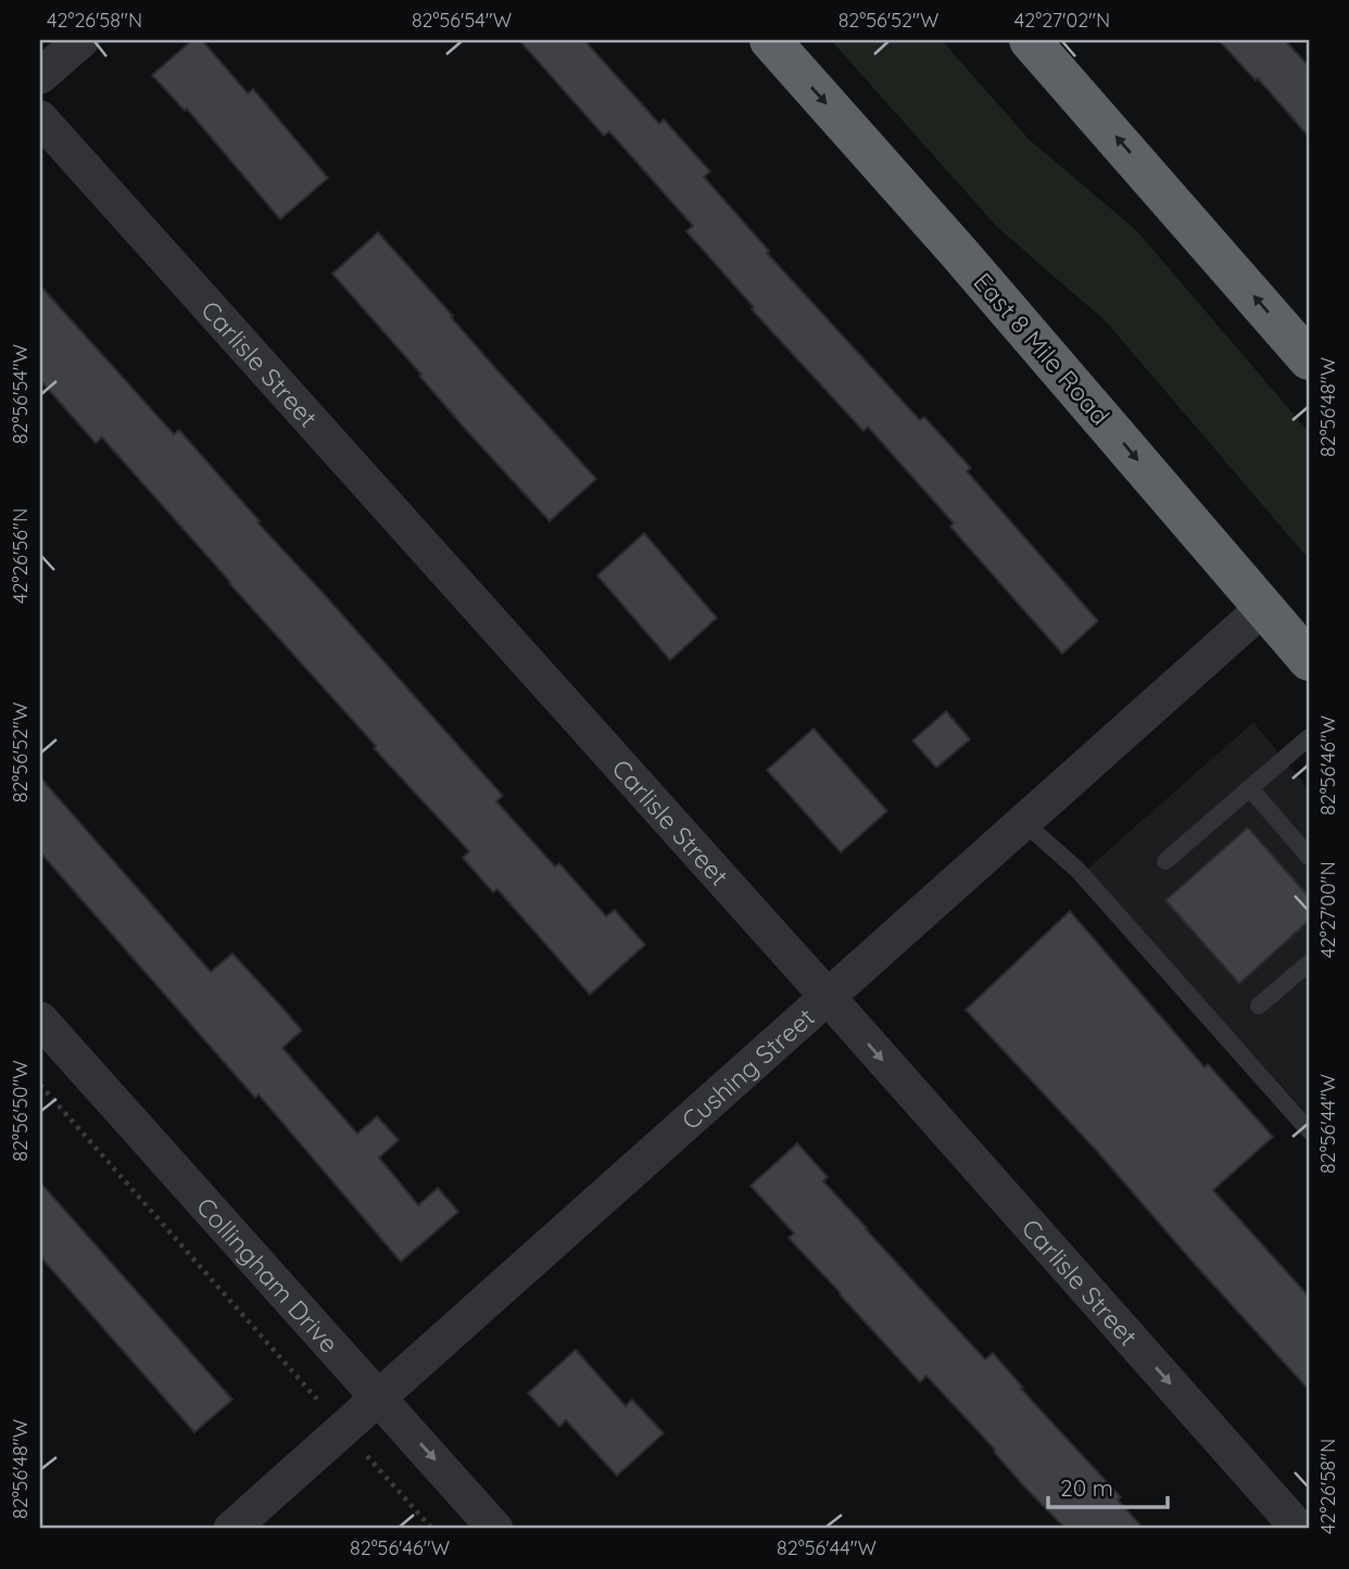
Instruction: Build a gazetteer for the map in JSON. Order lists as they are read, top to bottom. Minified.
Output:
{"streets":{"highway":["East 8 Mile Road"],"street":["Carlisle Street","Cushing Street","Collingham Drive"]},"crossings":[["East 8 Mile Road","Cushing Street"],["Carlisle Street","Cushing Street"],["Cushing Street","Collingham Drive"]],"one_way":["Carlisle Street"],"scale_bar":"20 m","coordinates":["42°26'58\"N","82°56'54\"W","82°56'52\"W","42°27'02\"N","82°56'48\"W","42°26'56\"N","82°56'46\"W","42°27'00\"N","82°56'50\"W","82°56'44\"W"]}
